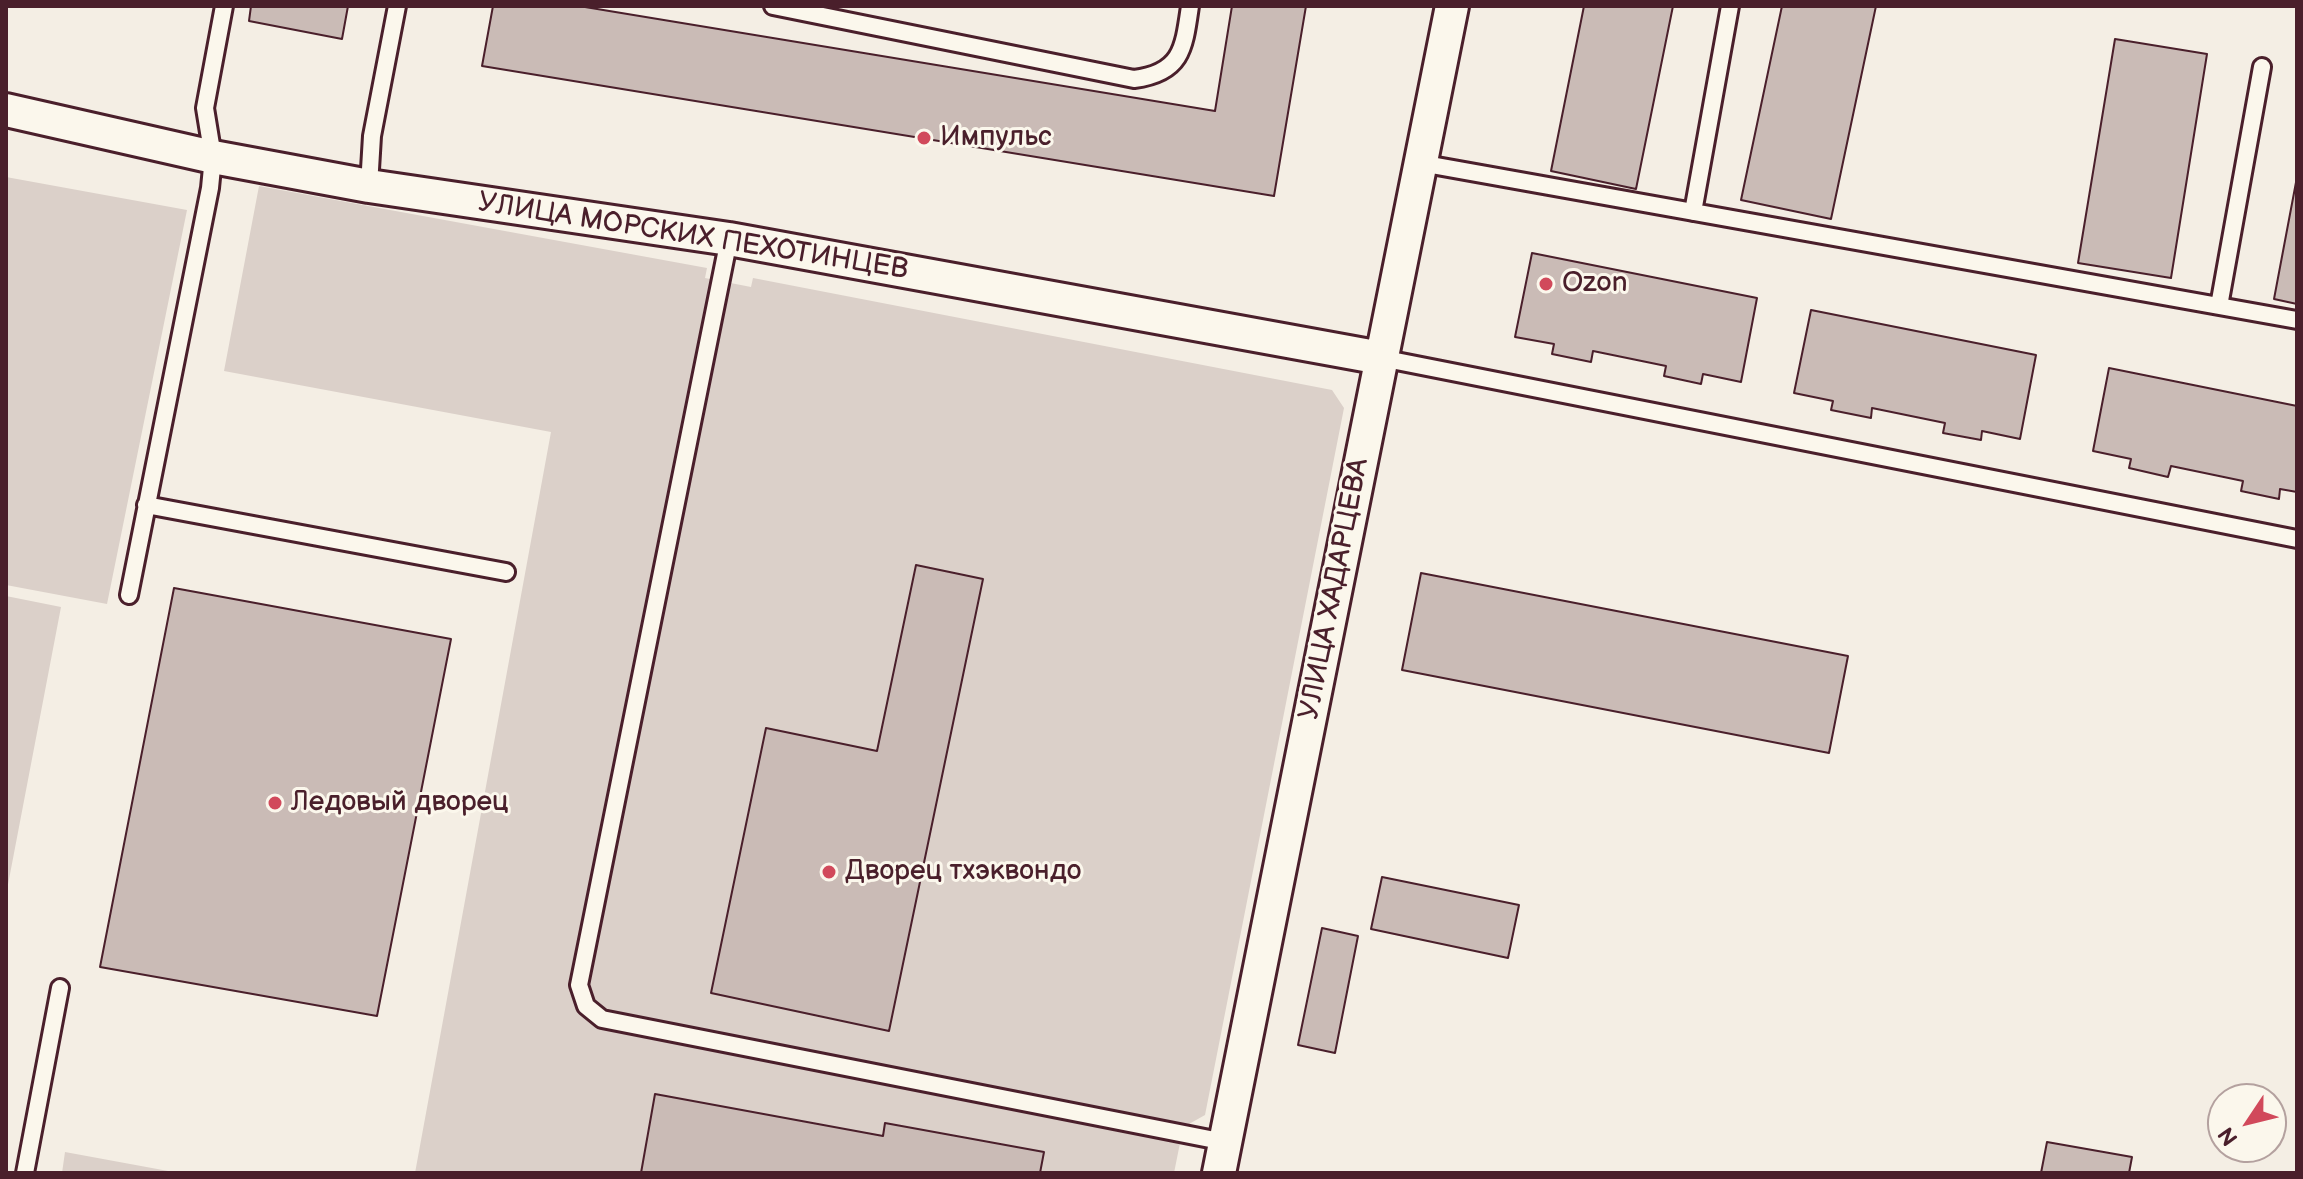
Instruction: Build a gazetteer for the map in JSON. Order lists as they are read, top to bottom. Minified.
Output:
{"streets":{"street":["УЛИЦА МОРСКИХ ПЕХОТИНЦЕВ","УЛИЦА ХАДАРЦЕВА"]},"crossings":[["УЛИЦА МОРСКИХ ПЕХОТИНЦЕВ","УЛИЦА ХАДАРЦЕВА"]],"places":["Импульс","Ozon","Ледовый дворец","Дворец тхэквондо"],"north":"bottom left"}
